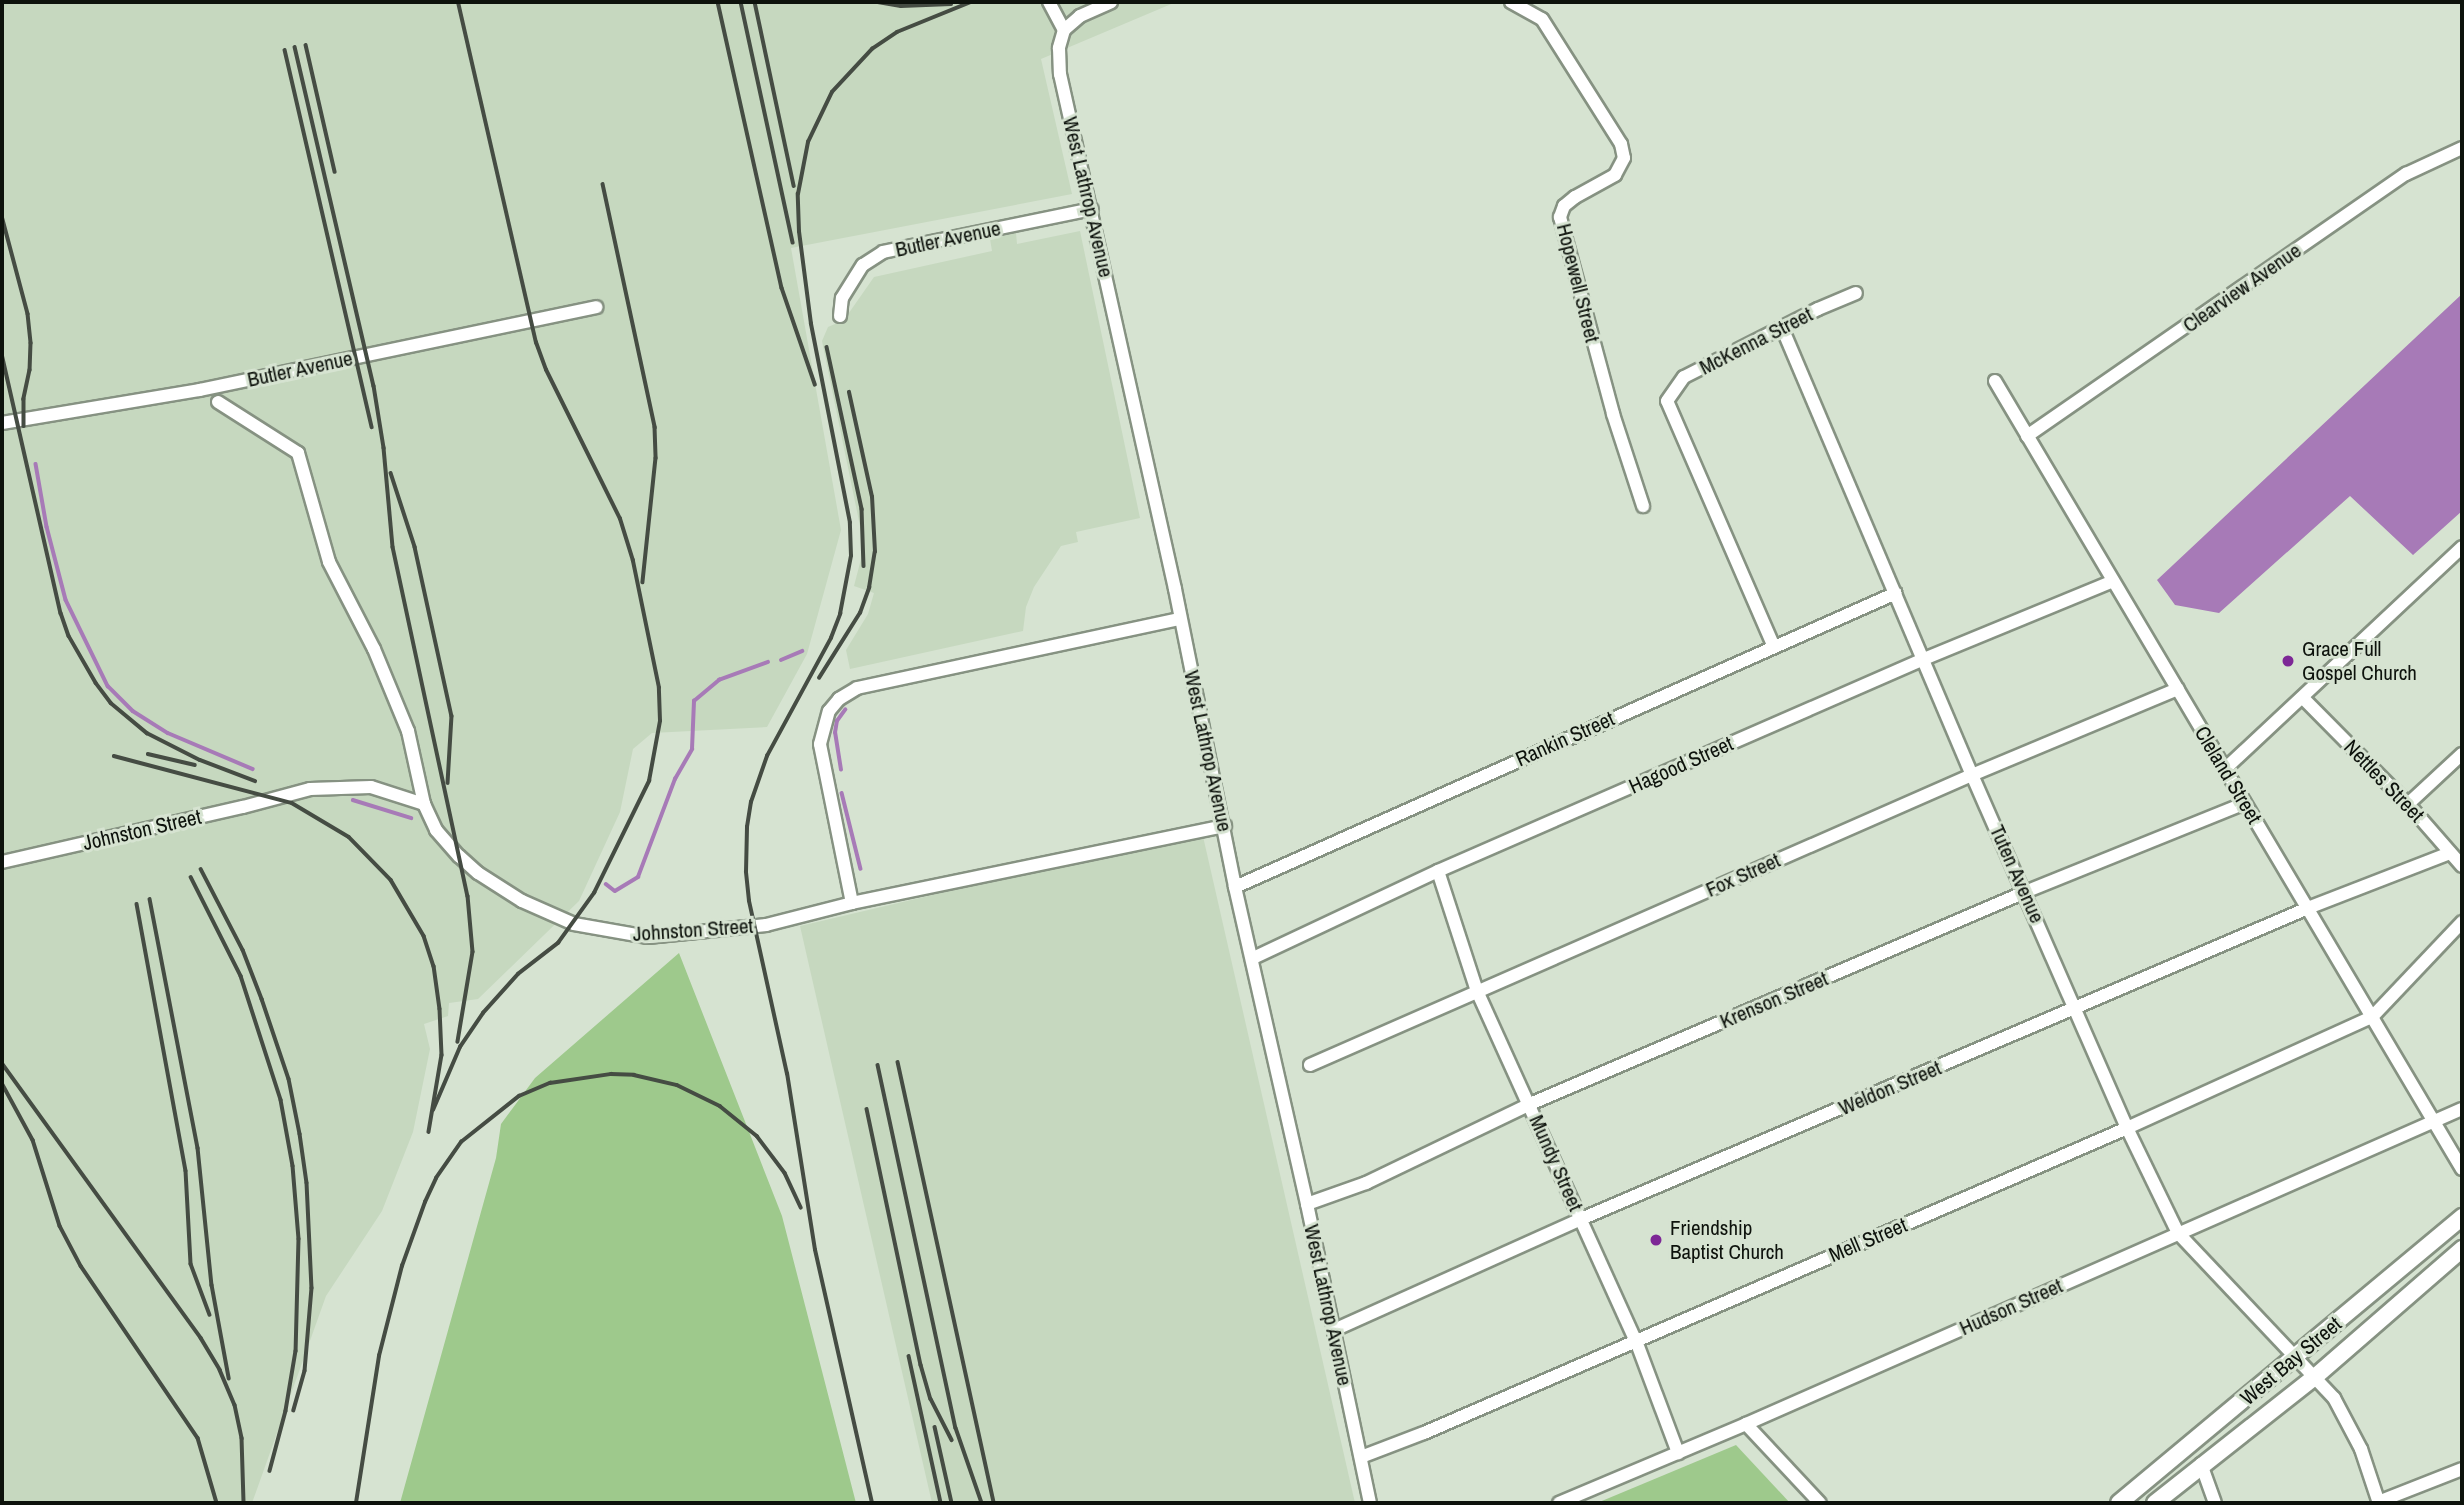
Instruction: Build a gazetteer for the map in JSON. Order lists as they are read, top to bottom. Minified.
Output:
{"streets":{"main road":["West Bay Street"],"street":["West Lathrop Avenue","Butler Avenue","Hopewell Street","Clearview Avenue","McKenna Street","Rankin Street","Hagood Street","Cleland Street","Nettles Street","Johnston Street","Tuten Avenue","Fox Street","Krenson Street","Weldon Street","Mundy Street","Mell Street","Hudson Street"]},"crossings":[["West Lathrop Avenue","Butler Avenue"],["West Lathrop Avenue","Rankin Street"],["West Lathrop Avenue","Hagood Street"],["West Lathrop Avenue","Johnston Street"],["West Lathrop Avenue","Krenson Street"],["West Lathrop Avenue","Weldon Street"],["West Lathrop Avenue","Mell Street"],["Clearview Avenue","Cleland Street"],["McKenna Street","Rankin Street"],["McKenna Street","Tuten Avenue"],["Rankin Street","Tuten Avenue"],["Hagood Street","Cleland Street"],["Hagood Street","Tuten Avenue"],["Hagood Street","Mundy Street"],["Cleland Street","Fox Street"],["Cleland Street","Krenson Street"],["Cleland Street","Weldon Street"],["Cleland Street","Mell Street"],["Cleland Street","Hudson Street"],["Nettles Street","Weldon Street"],["Tuten Avenue","Fox Street"],["Tuten Avenue","Krenson Street"],["Tuten Avenue","Weldon Street"],["Tuten Avenue","Mell Street"],["Tuten Avenue","Hudson Street"],["Tuten Avenue","West Bay Street"],["Fox Street","Mundy Street"],["Krenson Street","Mundy Street"],["Weldon Street","Mundy Street"],["Mundy Street","Mell Street"],["Mundy Street","Hudson Street"]],"places":["Grace Full Gospel Church","Friendship Baptist Church"]}
